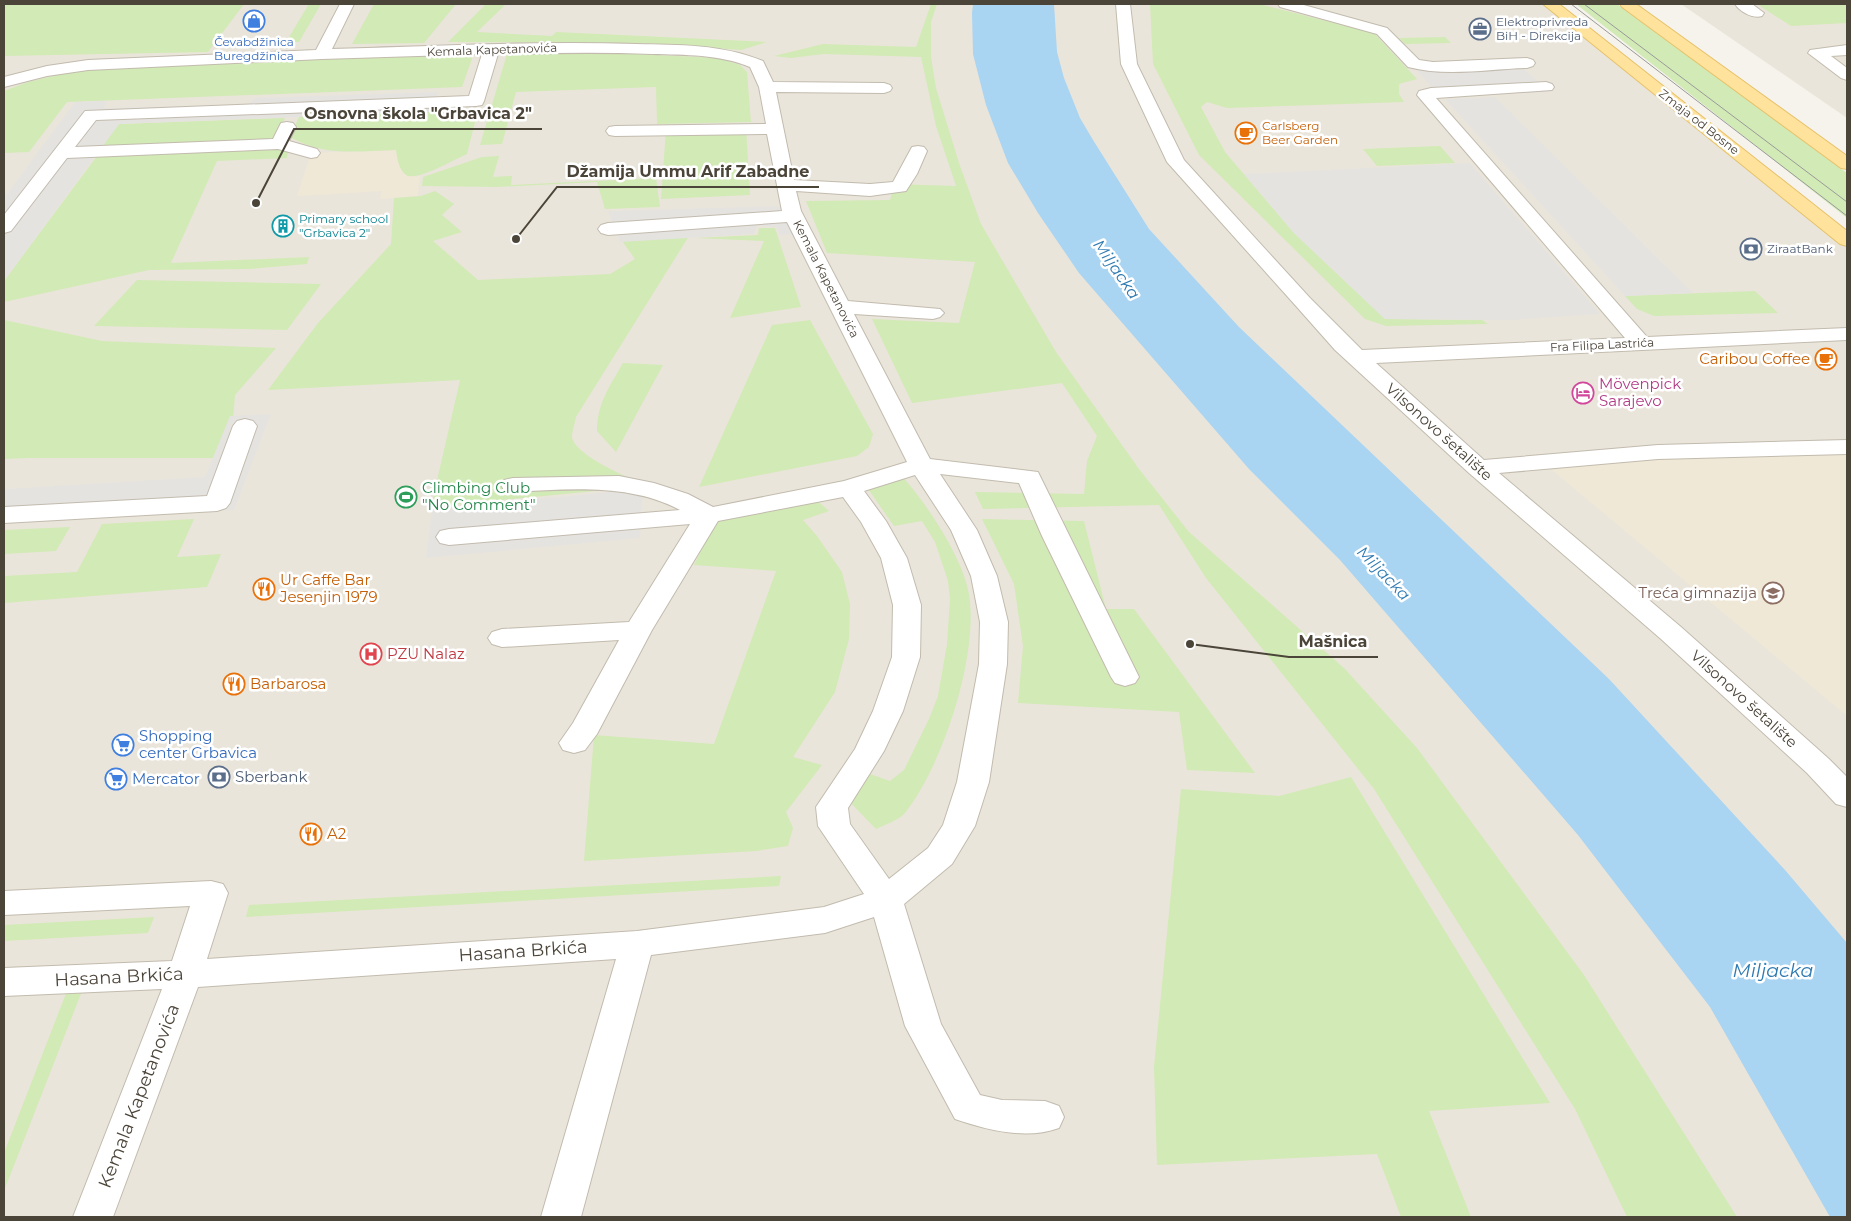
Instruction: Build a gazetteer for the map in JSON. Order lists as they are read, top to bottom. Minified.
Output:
{"streets":{"main road":["Zmaja od Bosne"],"street":["Kemala Kapetanovića","Fra Filipa Lastrića","Vilsonovo šetalište","Hasana Brkića"]},"crossings":[["Kemala Kapetanovića","Hasana Brkića"],["Fra Filipa Lastrića","Vilsonovo šetalište"]],"water":["Miljacka"],"places":{"shop":["Čevabdžinica Buregdžinica"],"office":["Elektroprivreda BiH - Direkcija"],"cafe":["Carlsberg Beer Garden","Caribou Coffee"],"other":["Osnovna škola \"Grbavica 2\"","Džamija Ummu Arif Zabadne","Mašnica"],"building":["Primary school \"Grbavica 2\""],"bank":["ZiraatBank","Sberbank"],"hotel":["Mövenpick Sarajevo"],"sports":["Climbing Club \"No Comment\""],"restaurant":["Ur Caffe Bar Jesenjin 1979","Barbarosa","A2"],"school or university":["Treća gimnazija"],"hospital":["PZU Nalaz"],"supermarket":["Shopping center Grbavica","Mercator"]}}
